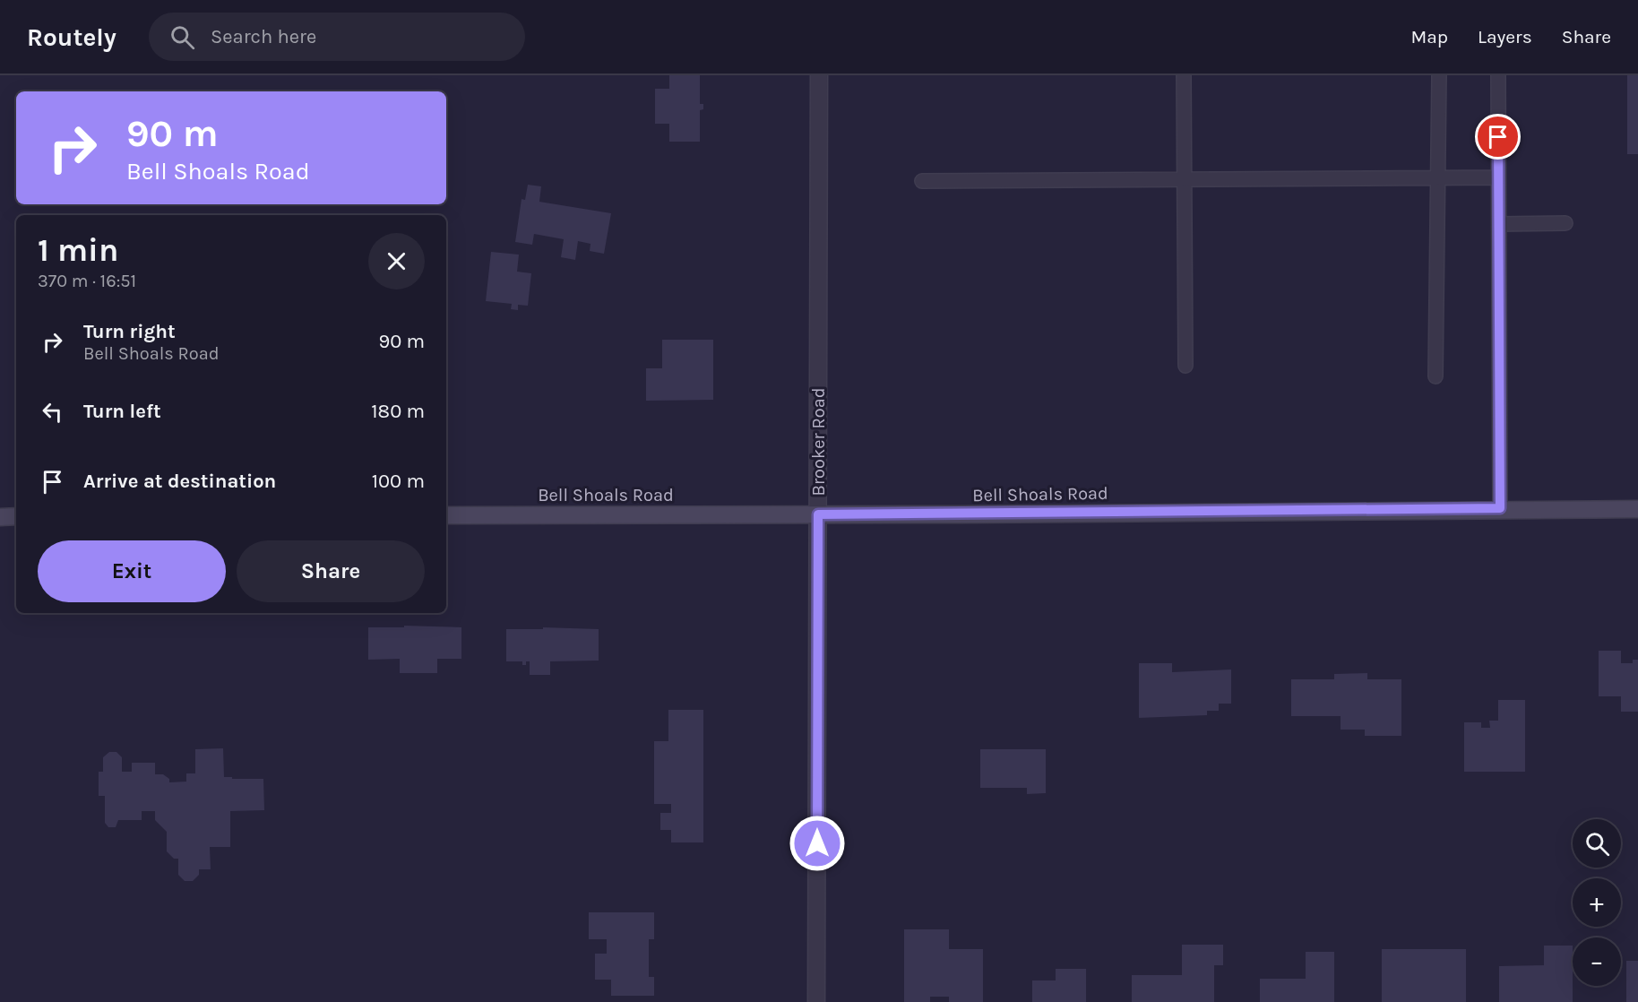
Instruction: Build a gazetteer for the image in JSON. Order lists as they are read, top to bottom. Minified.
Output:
{"streets":{"main road":["Bell Shoals Road"],"street":["Brooker Road"]},"crossings":[["Brooker Road","Bell Shoals Road"]],"page":{"header":"Routely","search":"Search here","nav":["Map","Layers","Share"],"turn":["90 m","Bell Shoals Road"],"heading":["1 min","370 m · 16:51"],"list":[{"name":"Turn right","note":"Bell Shoals Road","value":"90 m"},{"name":"Turn left","value":"180 m"},{"name":"Arrive at destination","value":"100 m"}],"buttons":["Exit","Share"],"map_buttons":["+","−"]}}
